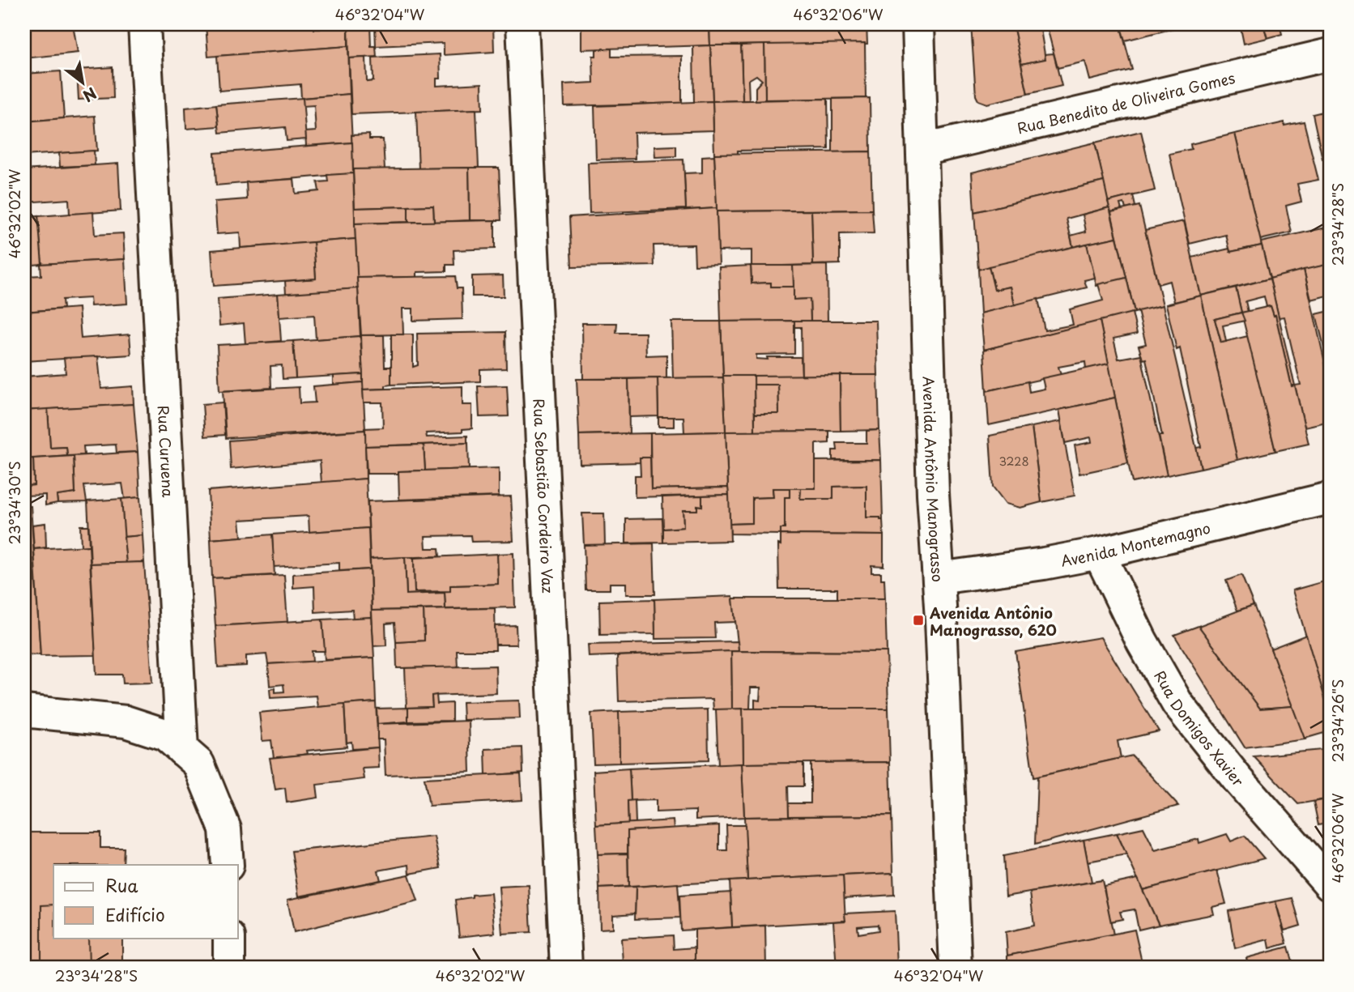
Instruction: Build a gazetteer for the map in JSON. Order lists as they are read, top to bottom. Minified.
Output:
{"streets":{"street":["Rua Benedito de Oliveira Gomes","Rua Curuena","Avenida Antônio Manograsso","Rua Sebastião Cordeiro Vaz","Avenida Montemagno","Rua Domigos Xavier"]},"crossings":[["Rua Benedito de Oliveira Gomes","Avenida Antônio Manograsso"],["Avenida Antônio Manograsso","Avenida Montemagno"],["Avenida Montemagno","Rua Domigos Xavier"]],"places":{"transit":["Avenida Antônio Manograsso, 620"]},"house_numbers":["3228"],"legend":["Rua","Edifício"],"north":"bottom right","coordinates":["46°32'04\"W","46°32'06\"W","46°32'02\"W","23°34'28\"S","23°34'30\"S","23°34'26\"S"]}
